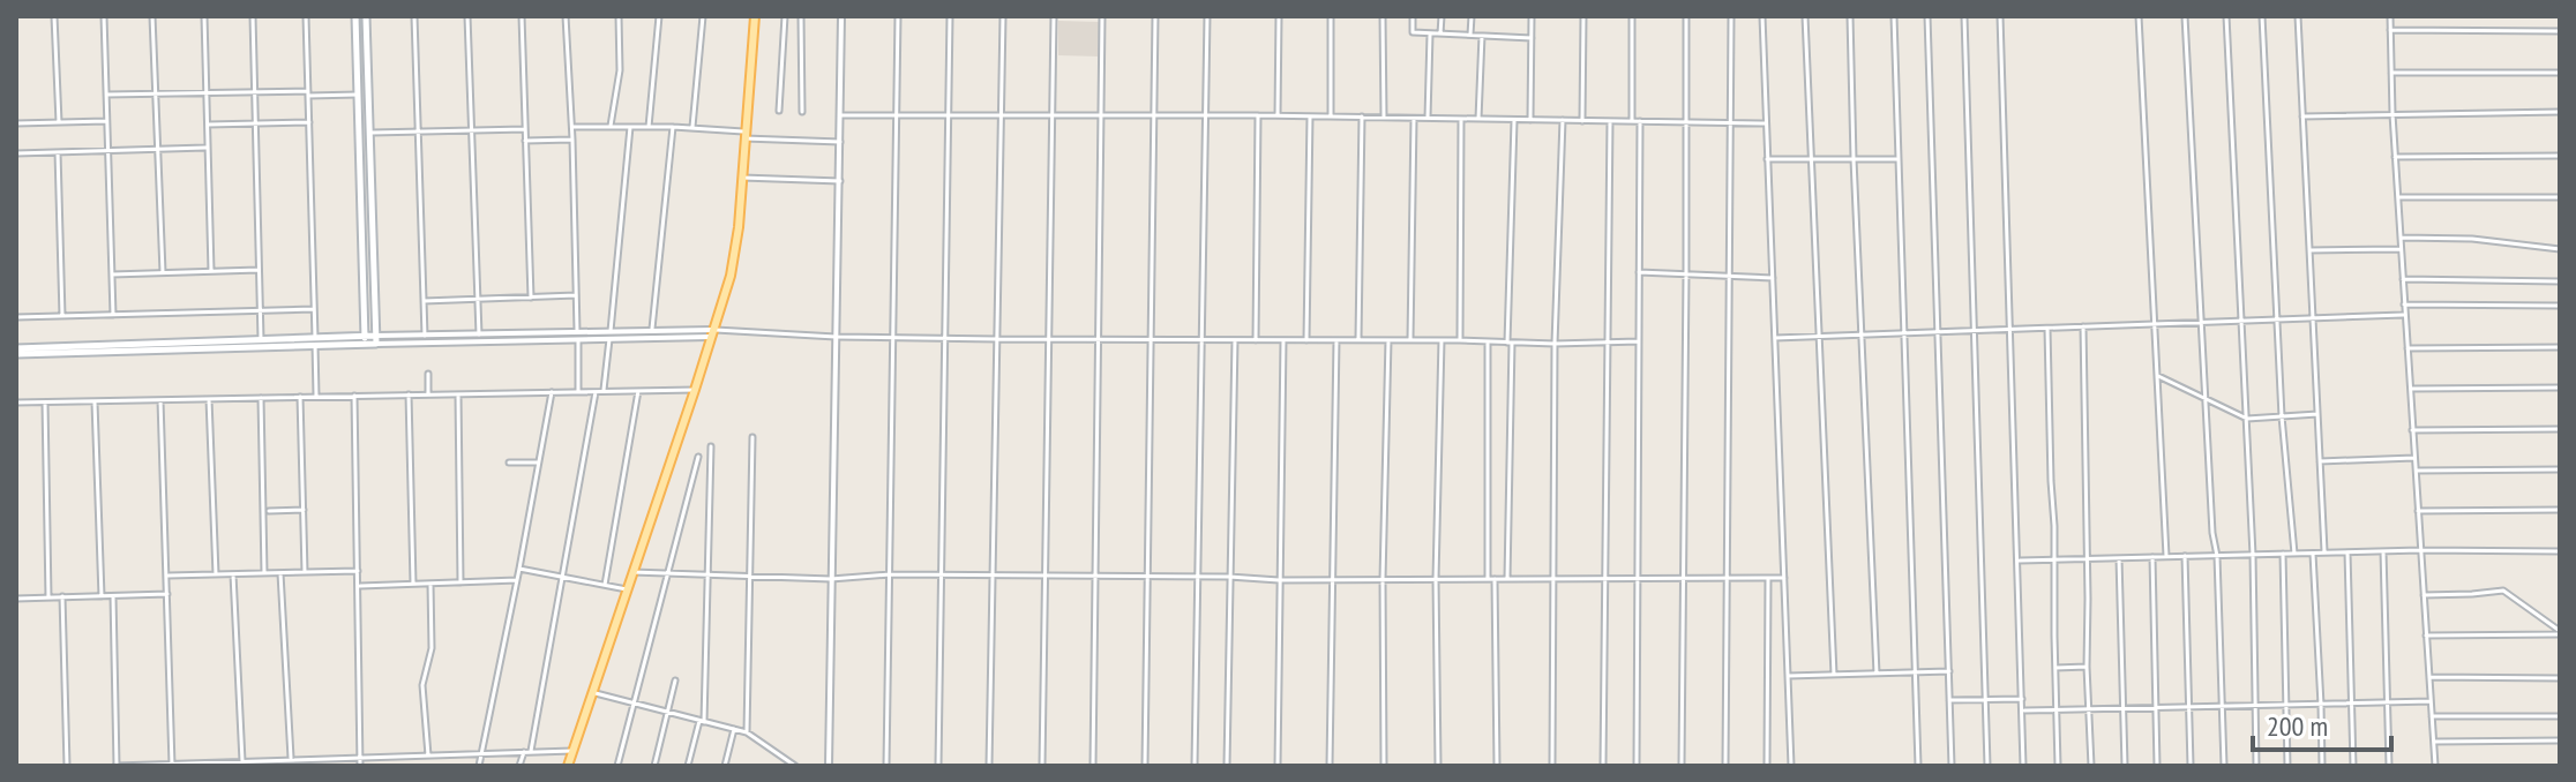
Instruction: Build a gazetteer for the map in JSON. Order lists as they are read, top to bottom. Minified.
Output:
{"scale_bar":"200 m"}
